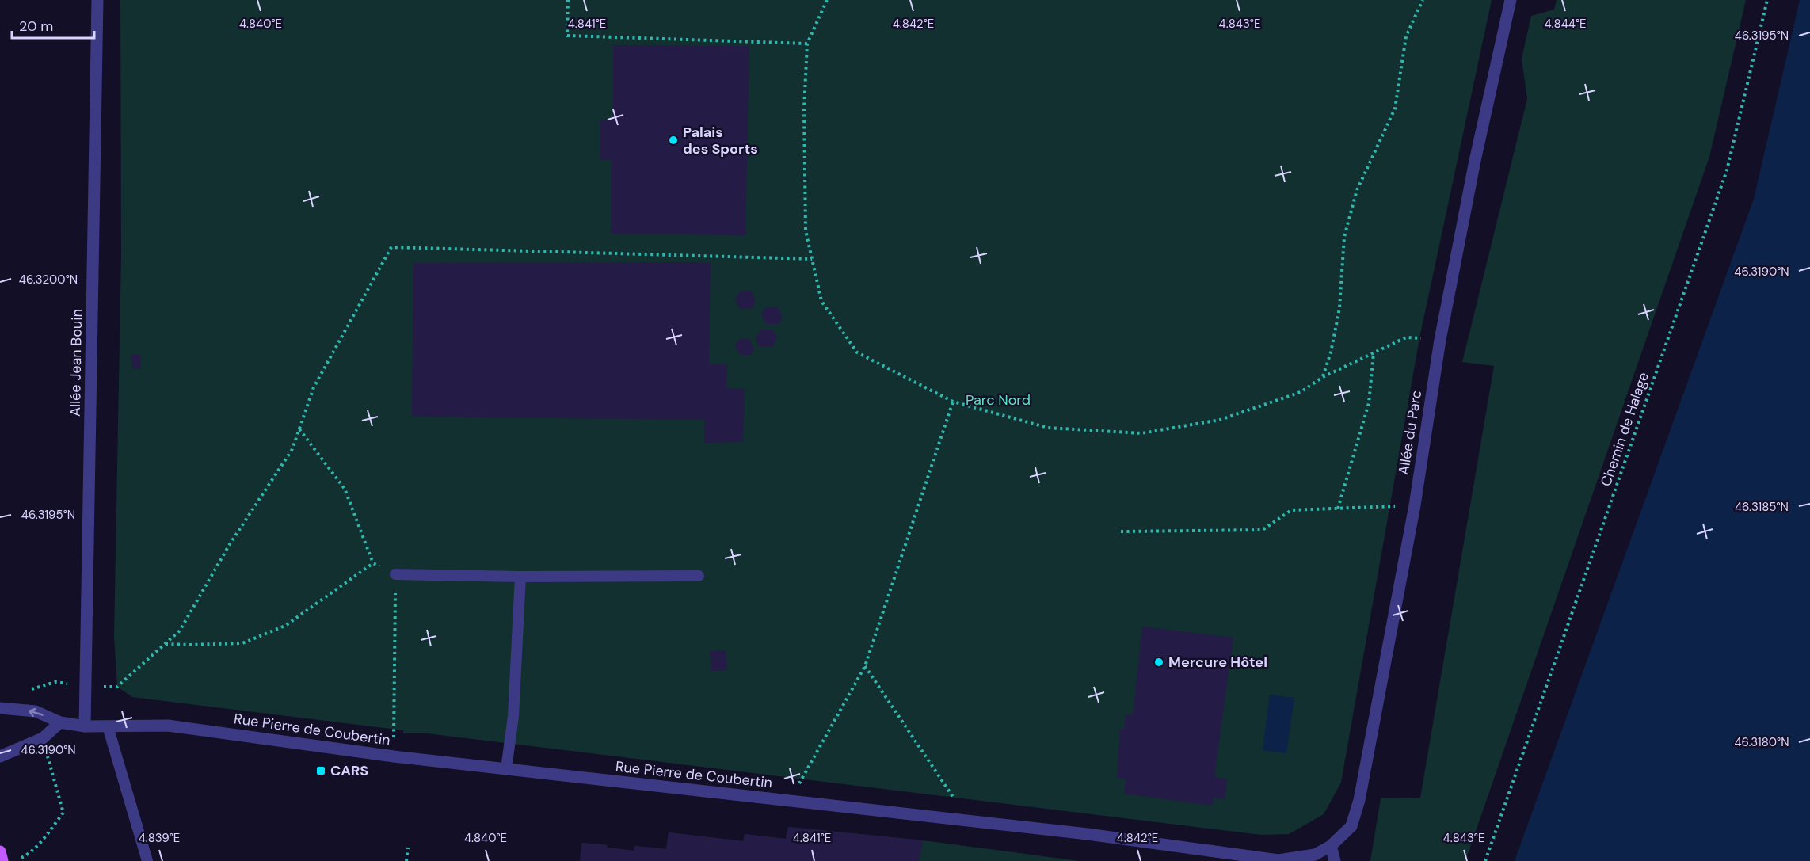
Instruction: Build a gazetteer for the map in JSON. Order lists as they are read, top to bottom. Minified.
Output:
{"streets":{"street":["Allée Jean Bouin","Allée du Parc","Rue Pierre de Coubertin"],"path":["Chemin de Halage"]},"crossings":[["Allée Jean Bouin","Rue Pierre de Coubertin"],["Allée du Parc","Rue Pierre de Coubertin"]],"parks":["Parc Nord"],"places":{"other":["Palais des Sports","Mercure Hôtel"],"transit":["CARS"]},"scale_bar":"20 m","coordinates":["4.840°E","4.841°E","4.842°E","4.843°E","4.844°E","46.3195°N","46.3190°N","46.3200°N","46.3185°N","46.3180°N","4.839°E"]}
